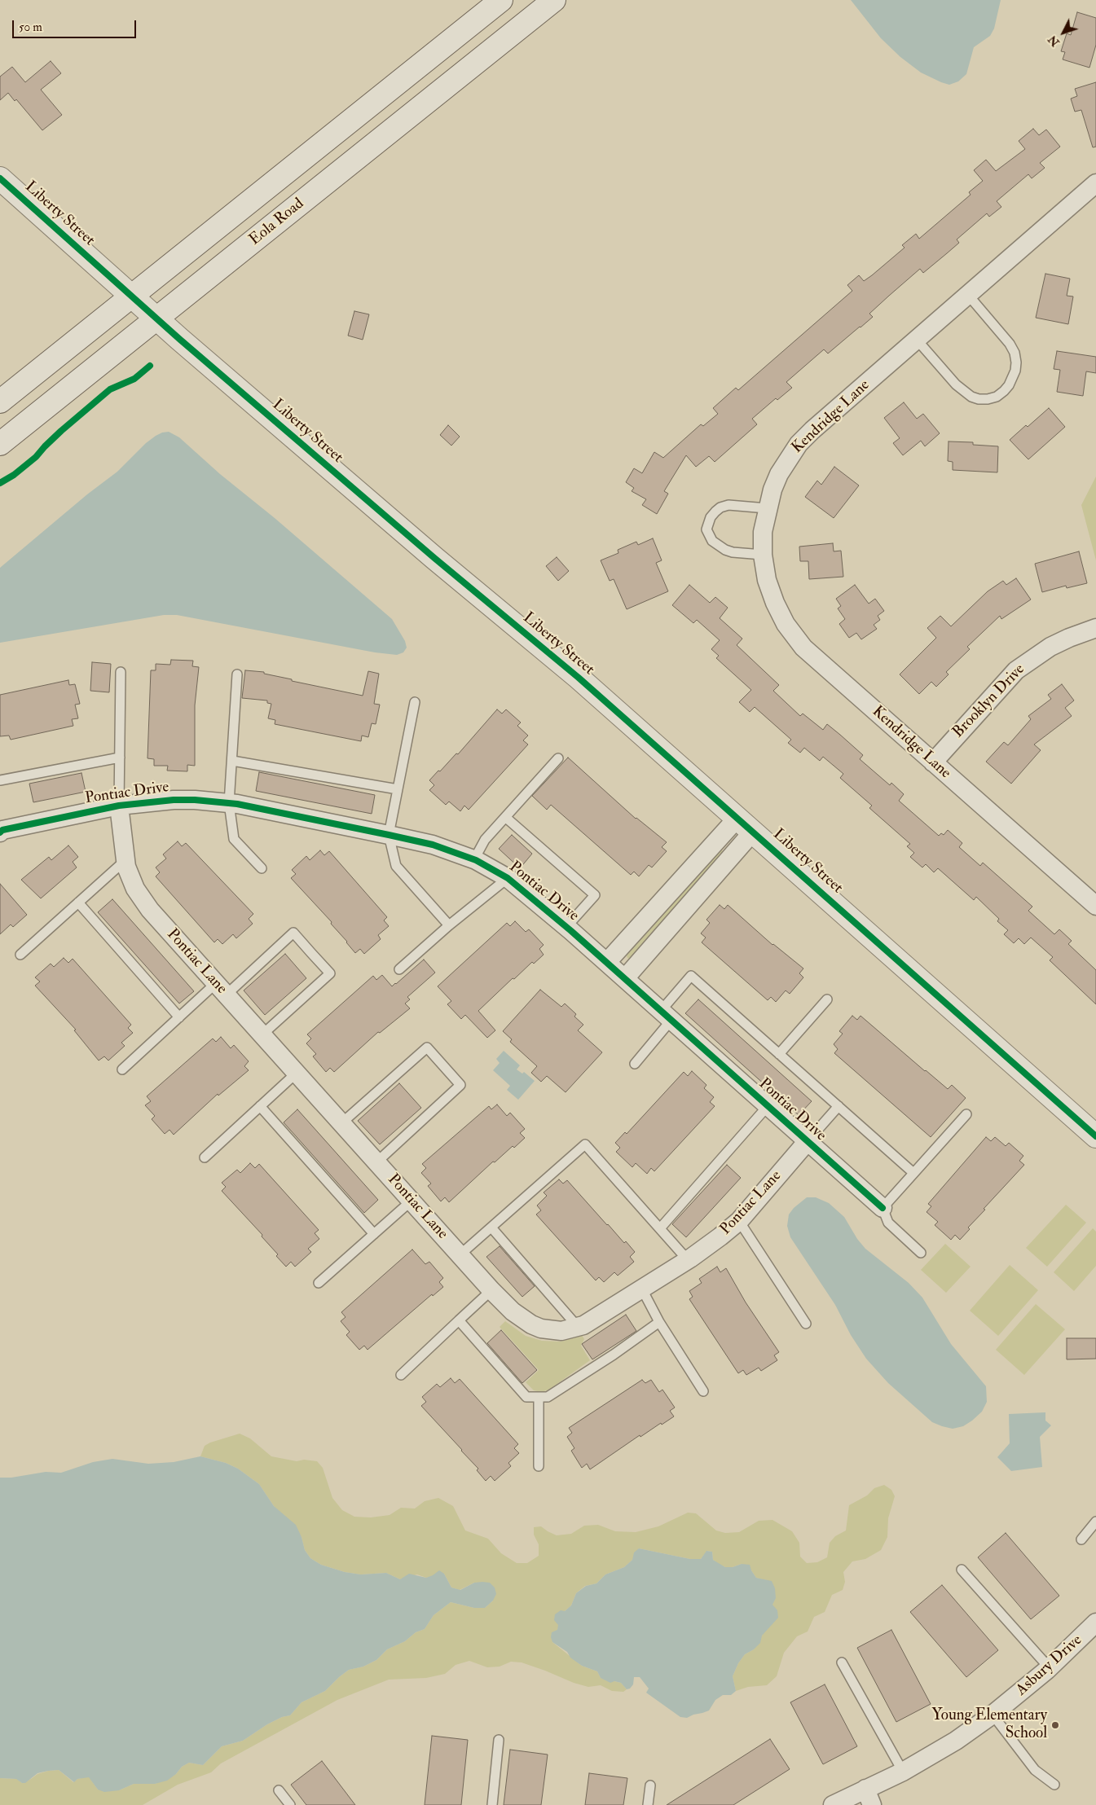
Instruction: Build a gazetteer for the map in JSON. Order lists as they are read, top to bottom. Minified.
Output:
{"streets":{"street":["Liberty Street","Eola Road","Kendridge Lane","Brooklyn Drive","Pontiac Drive","Pontiac Lane","Asbury Drive"]},"crossings":[["Liberty Street","Eola Road"],["Kendridge Lane","Brooklyn Drive"],["Pontiac Drive","Pontiac Lane"]],"places":["Young Elementary School"],"scale_bar":"50 m","north":"bottom left"}
